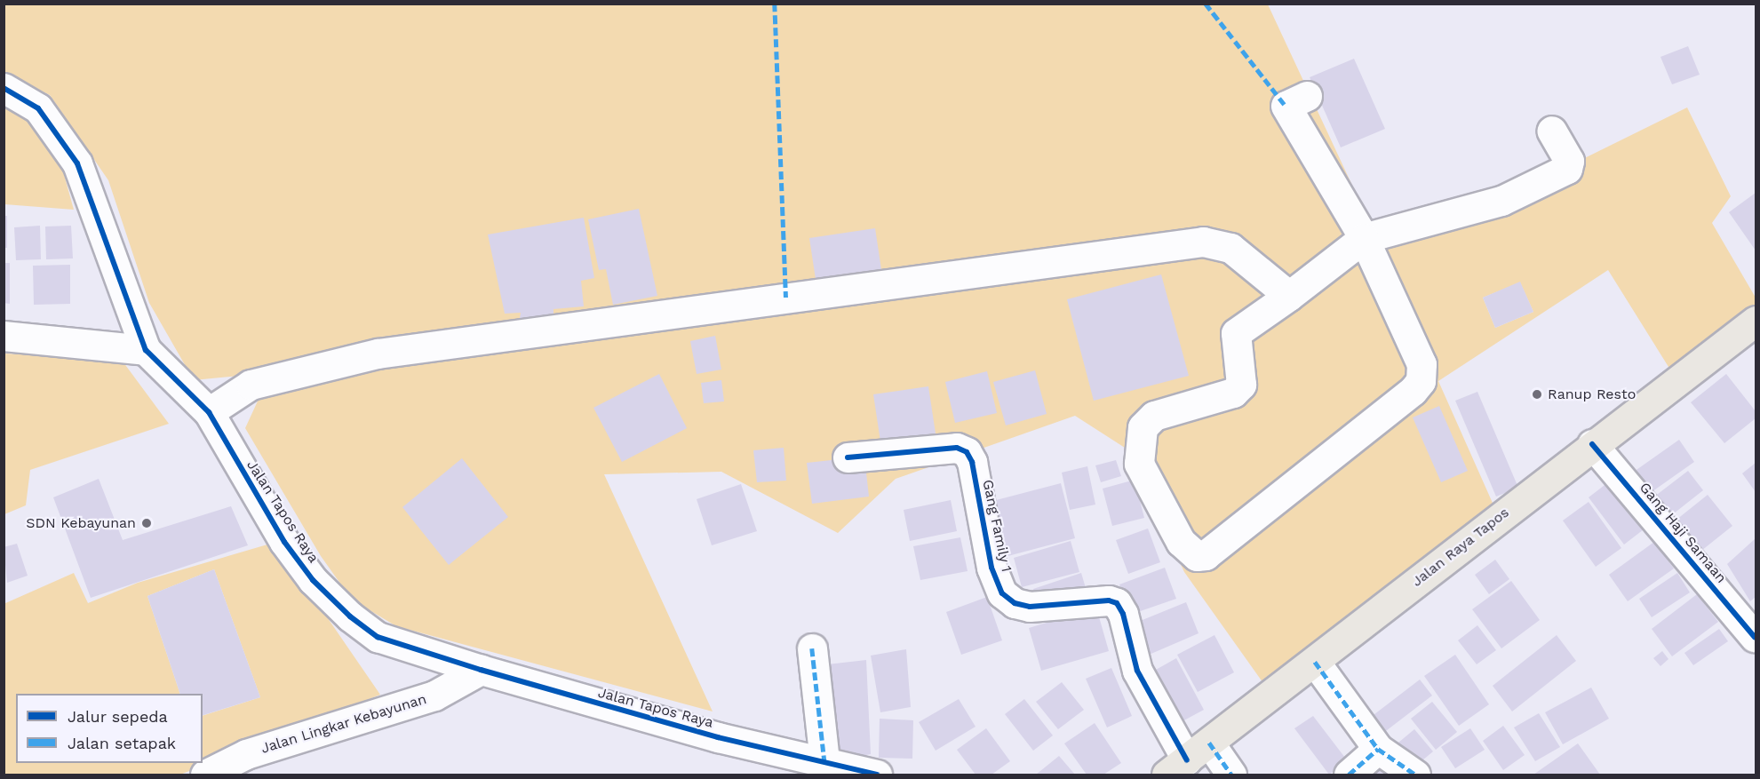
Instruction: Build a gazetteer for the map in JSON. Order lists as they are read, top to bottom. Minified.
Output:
{"streets":{"main road":["Jalan Raya Tapos"],"street":["Jalan Tapos Raya","Gang Family 1","Gang Haji Samaan","Jalan Lingkar Kebayunan"]},"crossings":[["Jalan Tapos Raya","Jalan Lingkar Kebayunan"],["Gang Family 1","Jalan Raya Tapos"],["Gang Haji Samaan","Jalan Raya Tapos"]],"places":["Ranup Resto","SDN Kebayunan"],"legend":["Jalur sepeda","Jalan setapak"]}
